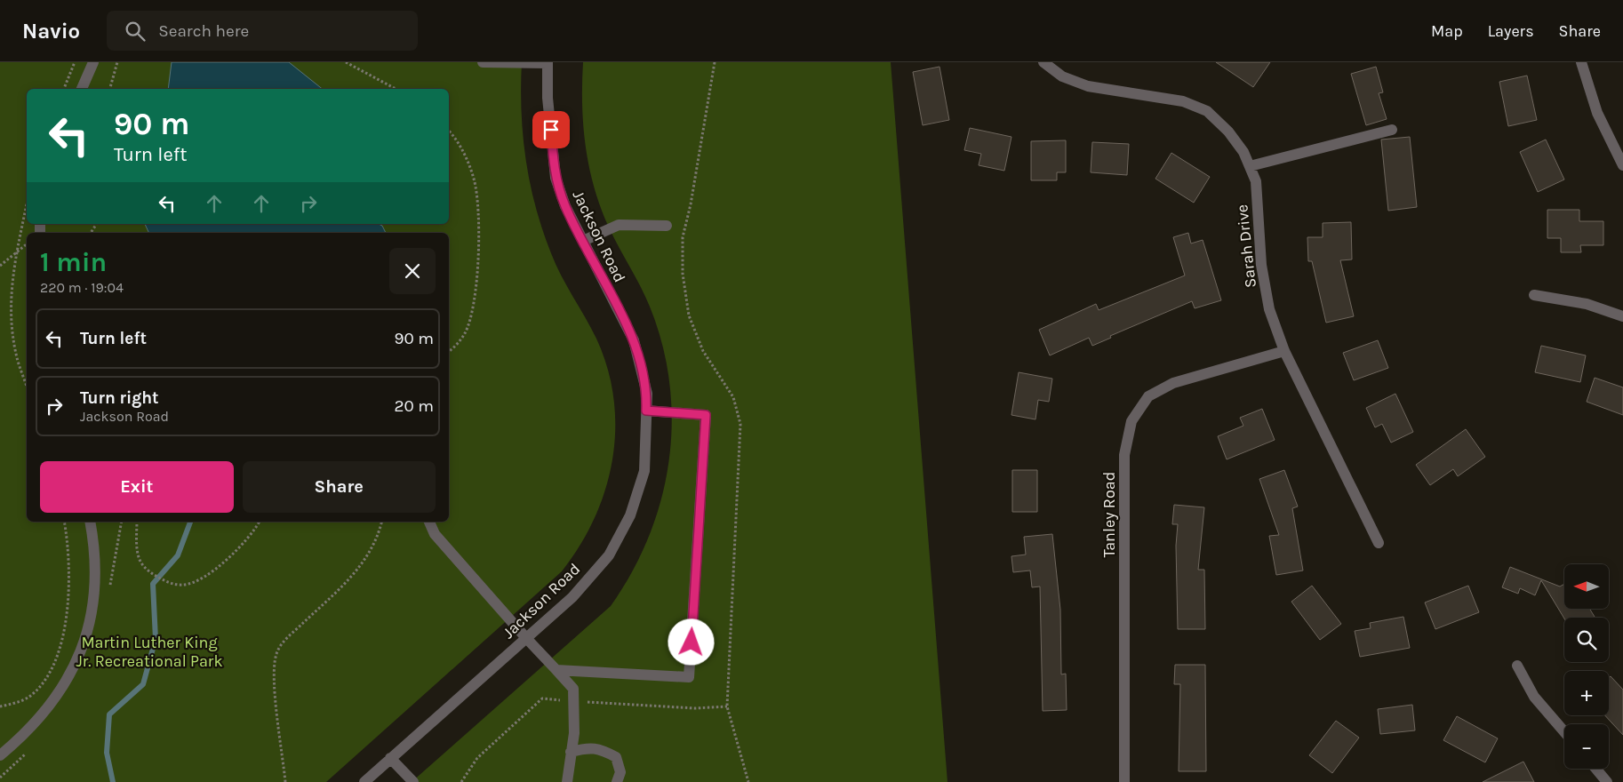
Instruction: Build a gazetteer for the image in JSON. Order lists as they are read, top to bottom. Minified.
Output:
{"streets":{"street":["Jackson Road","Sarah Drive","Tanley Road"]},"crossings":[["Sarah Drive","Tanley Road"]],"parks":["Martin Luther King Jr. Recreational Park"],"north":"left","page":{"header":"Navio","search":"Search here","nav":["Map","Layers","Share"],"turn":["90 m","Turn left"],"heading":["1 min","220 m · 19:04"],"list":[{"name":"Turn left","value":"90 m"},{"name":"Turn right","note":"Jackson Road","value":"20 m"}],"buttons":["Exit","Share"],"map_buttons":["+","−"]}}
